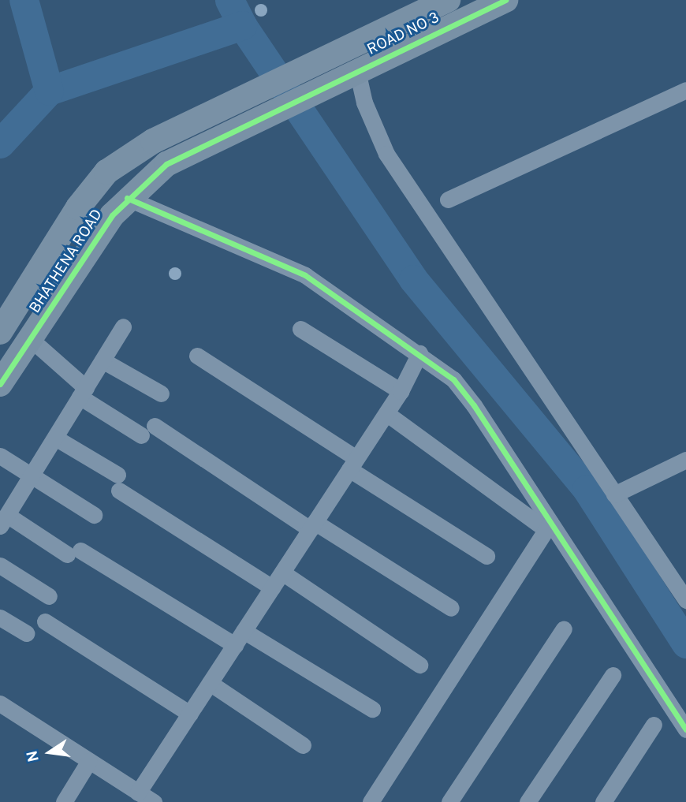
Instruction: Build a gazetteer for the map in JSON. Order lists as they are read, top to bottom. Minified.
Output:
{"streets":{"street":["ROAD NO 3","BHATHENA ROAD"]},"crossings":[["ROAD NO 3","BHATHENA ROAD"]],"north":"left"}
